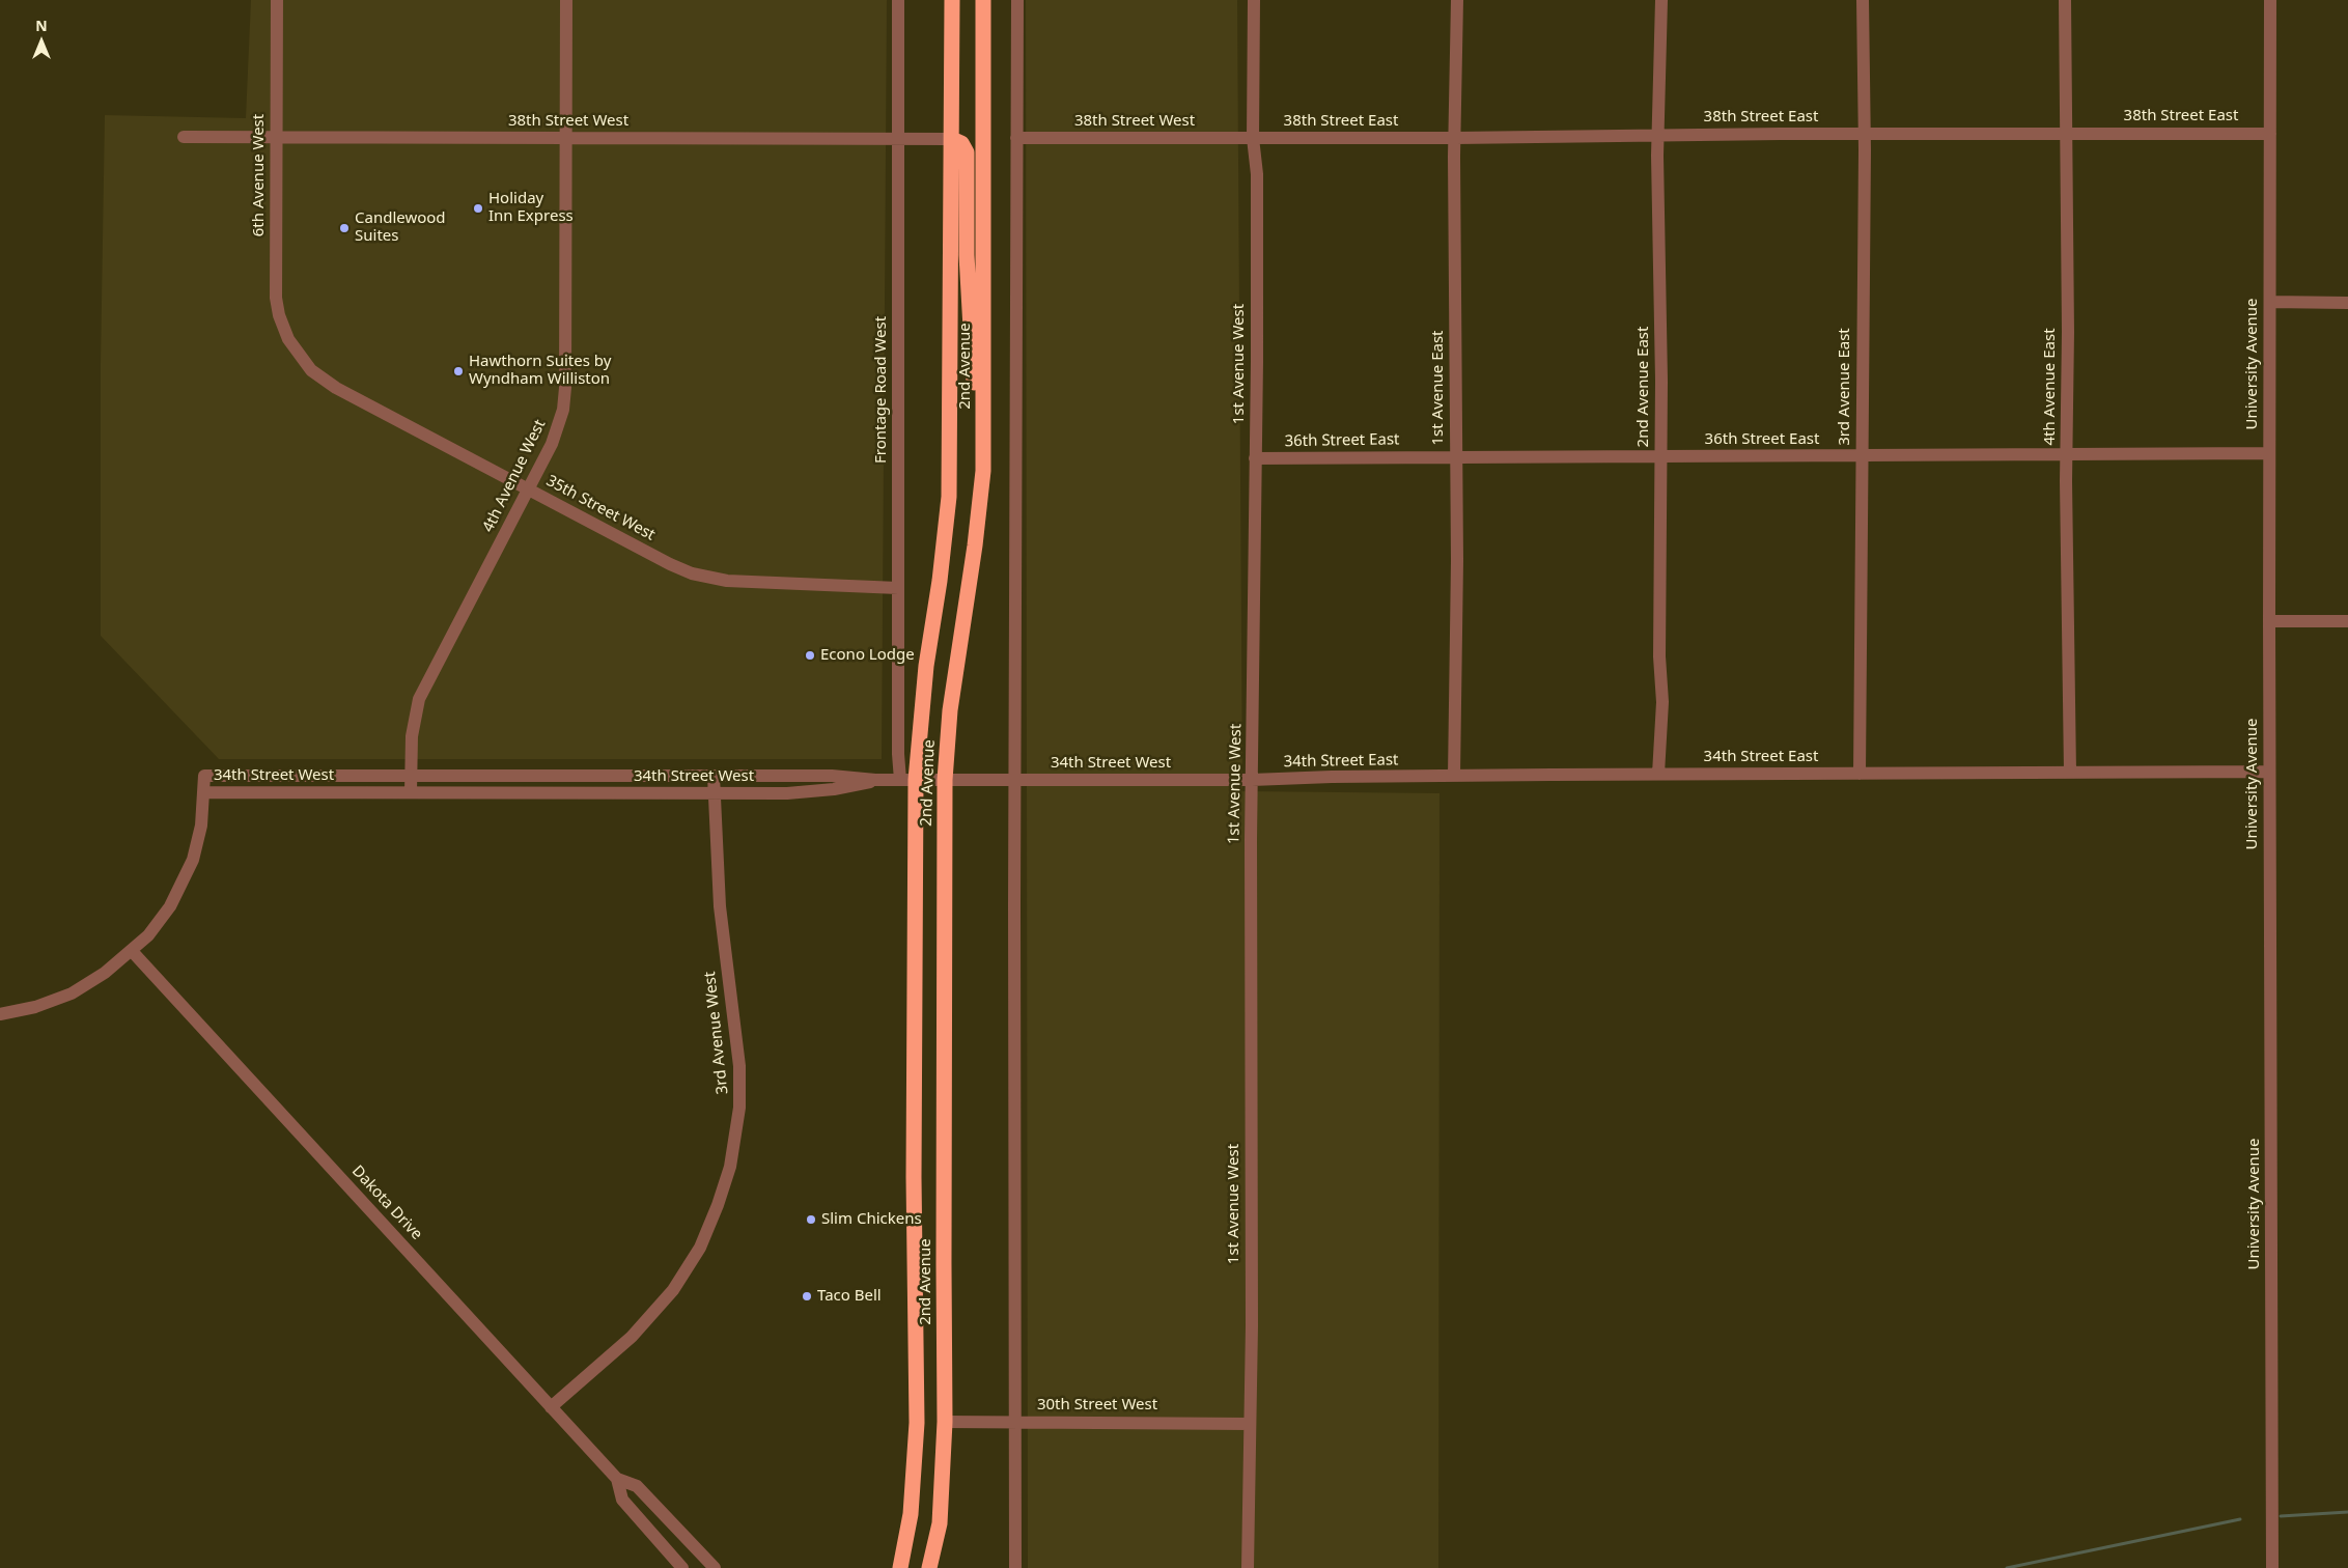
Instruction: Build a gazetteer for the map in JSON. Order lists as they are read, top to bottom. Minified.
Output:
{"streets":{"highway":["2nd Avenue"],"street":["38th Street East","38th Street West","6th Avenue West","1st Avenue West","University Avenue","2nd Avenue East","3rd Avenue East","4th Avenue East","1st Avenue East","Frontage Road West","36th Street East","4th Avenue West","35th Street West","34th Street East","34th Street West","3rd Avenue West","Dakota Drive","30th Street West"]},"crossings":[["38th Street East","38th Street West"],["38th Street East","1st Avenue West"],["38th Street East","University Avenue"],["38th Street East","2nd Avenue East"],["38th Street East","3rd Avenue East"],["38th Street East","4th Avenue East"],["38th Street East","1st Avenue East"],["38th Street West","6th Avenue West"],["38th Street West","1st Avenue West"],["38th Street West","2nd Avenue"],["38th Street West","Frontage Road West"],["38th Street West","4th Avenue West"],["6th Avenue West","35th Street West"],["1st Avenue West","36th Street East"],["1st Avenue West","34th Street East"],["1st Avenue West","34th Street West"],["1st Avenue West","30th Street West"],["University Avenue","36th Street East"],["University Avenue","34th Street East"],["2nd Avenue","Frontage Road West"],["2nd Avenue","34th Street West"],["2nd Avenue","30th Street West"],["2nd Avenue East","36th Street East"],["2nd Avenue East","34th Street East"],["3rd Avenue East","36th Street East"],["3rd Avenue East","34th Street East"],["4th Avenue East","36th Street East"],["4th Avenue East","34th Street East"],["1st Avenue East","36th Street East"],["1st Avenue East","34th Street East"],["Frontage Road West","35th Street West"],["Frontage Road West","34th Street West"],["4th Avenue West","35th Street West"],["4th Avenue West","34th Street West"],["34th Street East","34th Street West"],["34th Street West","3rd Avenue West"],["3rd Avenue West","Dakota Drive"]],"places":["Holiday Inn Express","Candlewood Suites","Hawthorn Suites by Wyndham Williston","Econo Lodge","Slim Chickens","Taco Bell"],"north":"top"}
